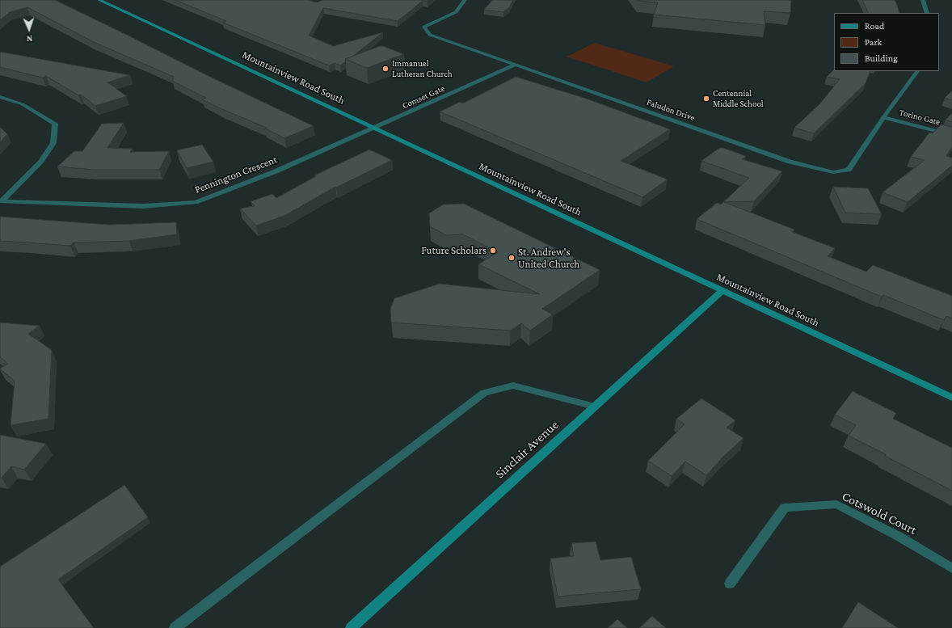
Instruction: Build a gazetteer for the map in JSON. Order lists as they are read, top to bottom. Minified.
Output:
{"streets":{"main road":["Mountainview Road South","Sinclair Avenue"],"street":["Comset Gate","Faludon Drive","Torino Gate","Pennington Crescent","Cotswold Court"]},"crossings":[["Mountainview Road South","Comset Gate"],["Mountainview Road South","Pennington Crescent"],["Mountainview Road South","Sinclair Avenue"],["Comset Gate","Faludon Drive"],["Comset Gate","Pennington Crescent"],["Faludon Drive","Torino Gate"]],"places":["Immanuel Lutheran Church","Centennial Middle School","Future Scholars","St. Andrew's United Church"],"legend":["Road","Park","Building"],"north":"bottom"}
